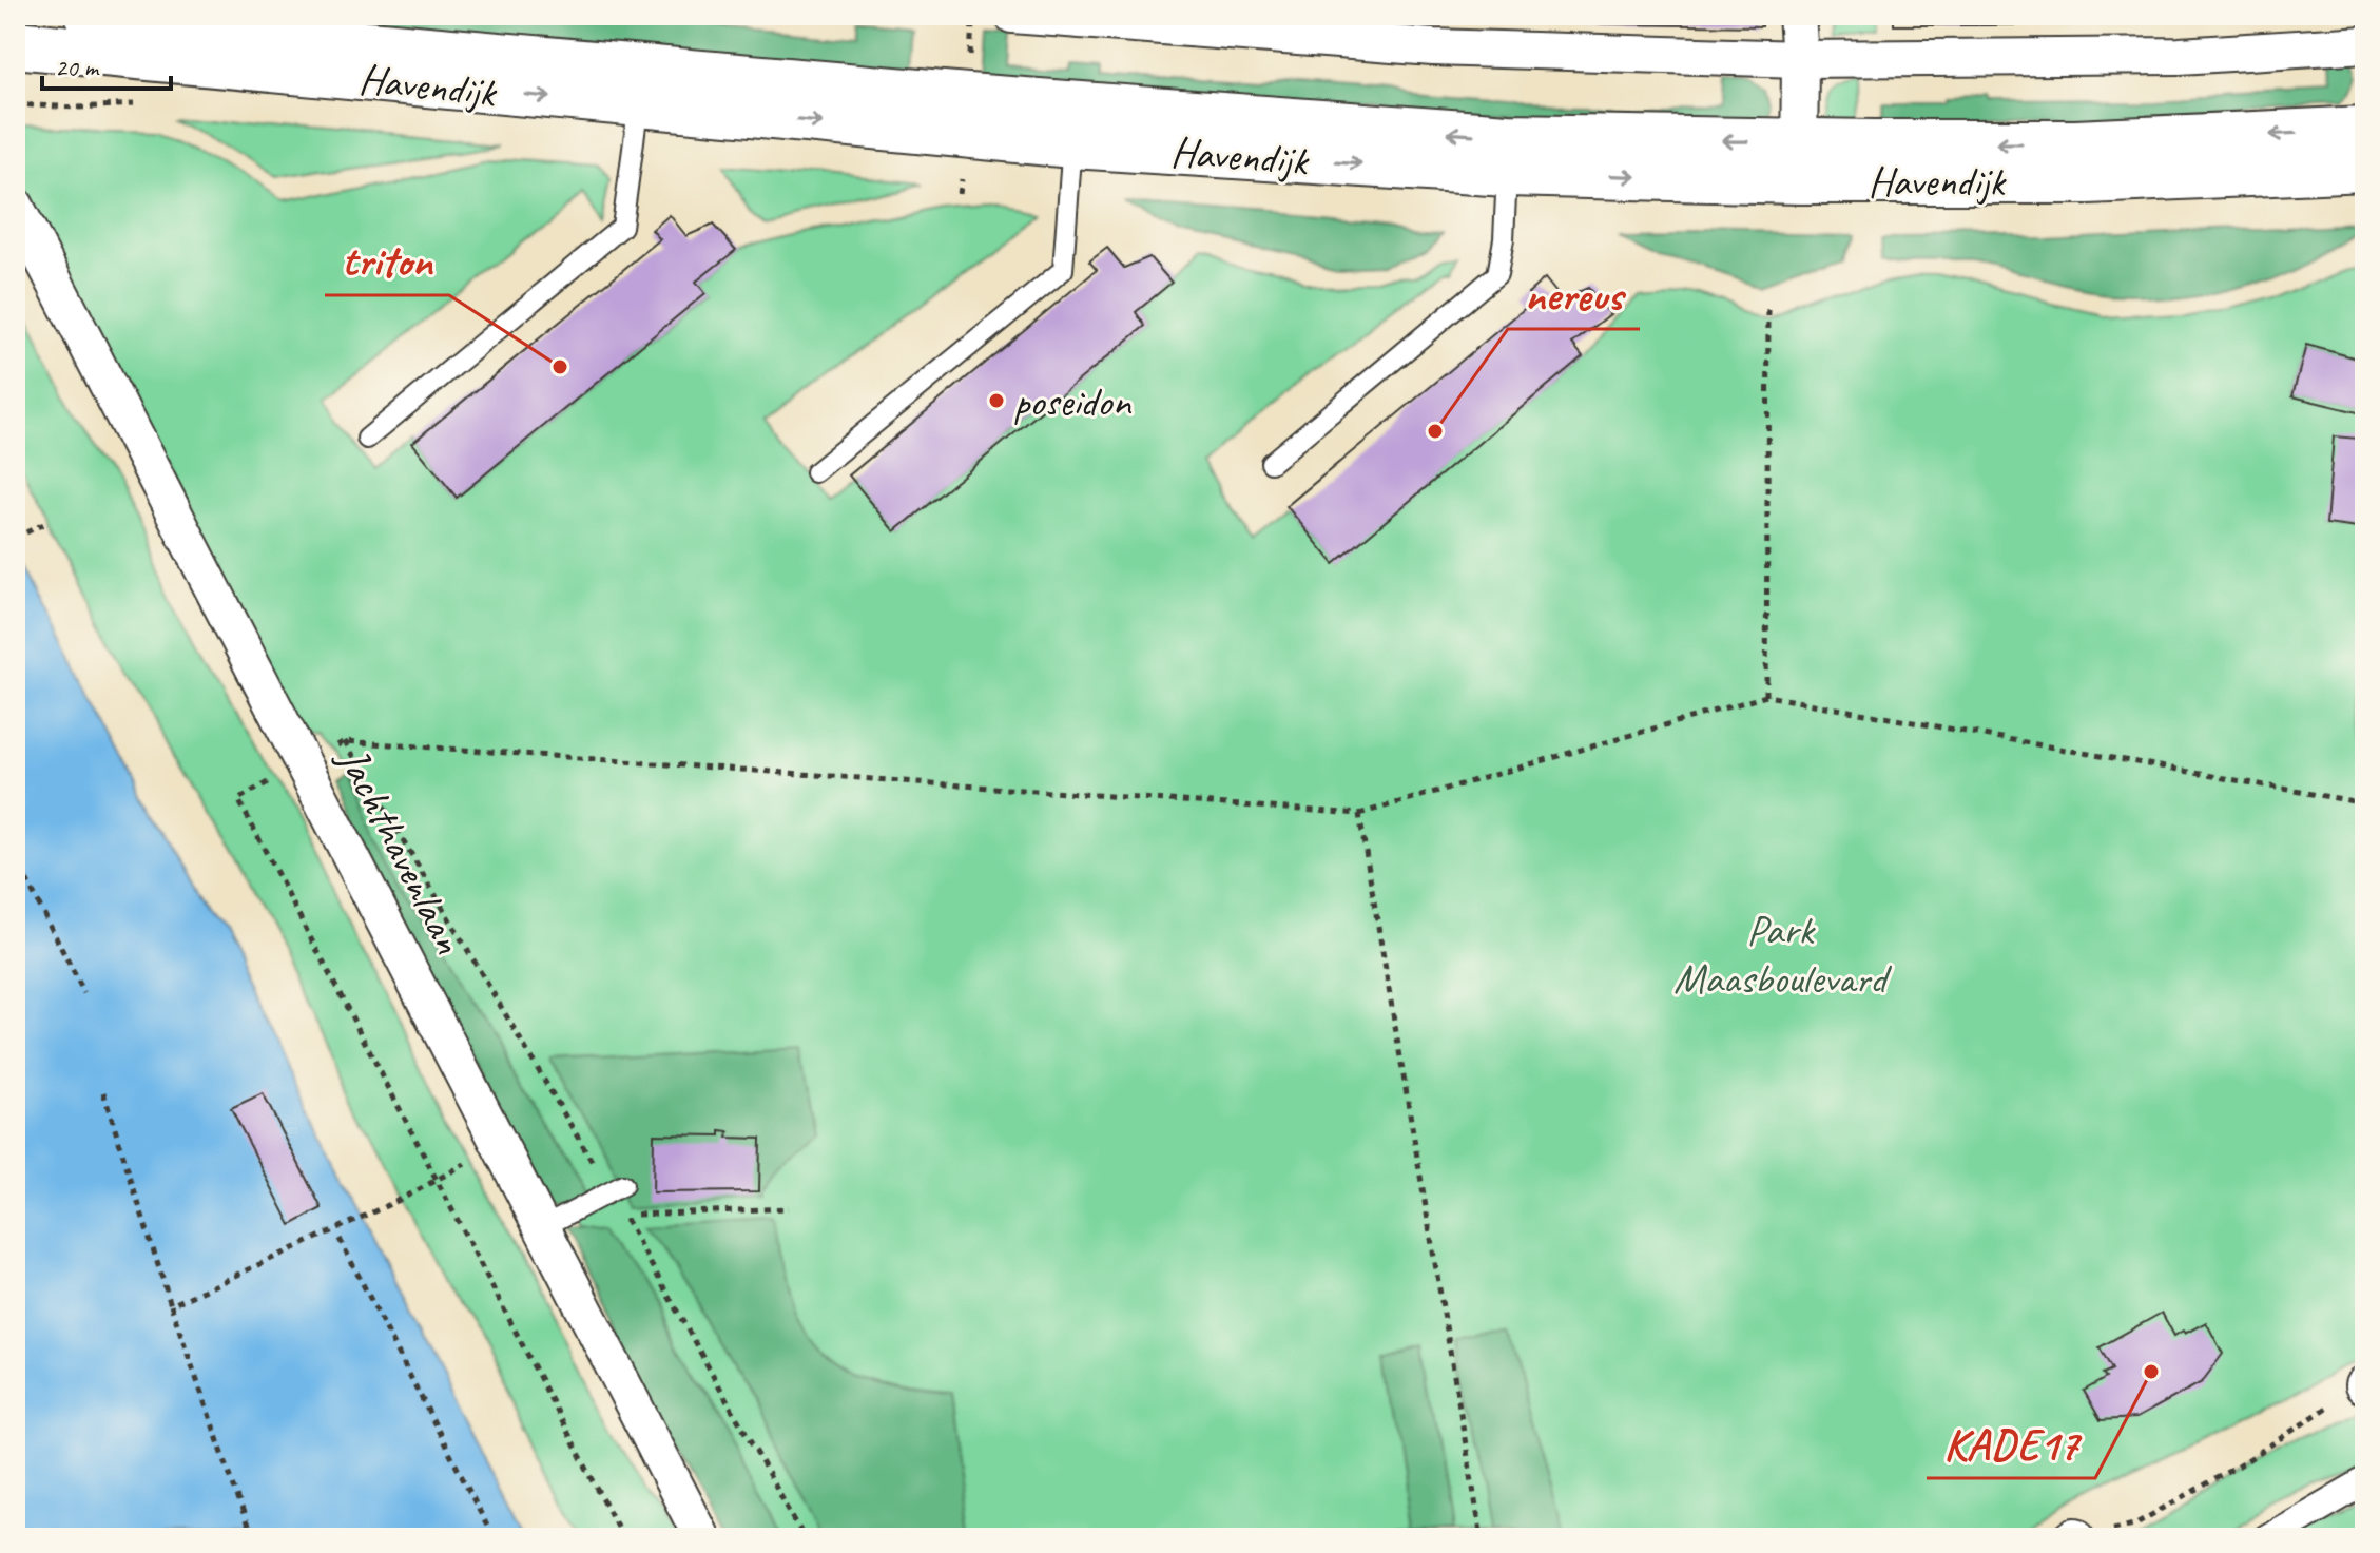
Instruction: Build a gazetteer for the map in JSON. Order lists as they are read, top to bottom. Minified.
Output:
{"streets":{"street":["Havendijk","Jachthavenlaan"]},"parks":["Park Maasboulevard"],"places":["triton","poseidon","nereus","KADE17"],"scale_bar":"20 m"}
